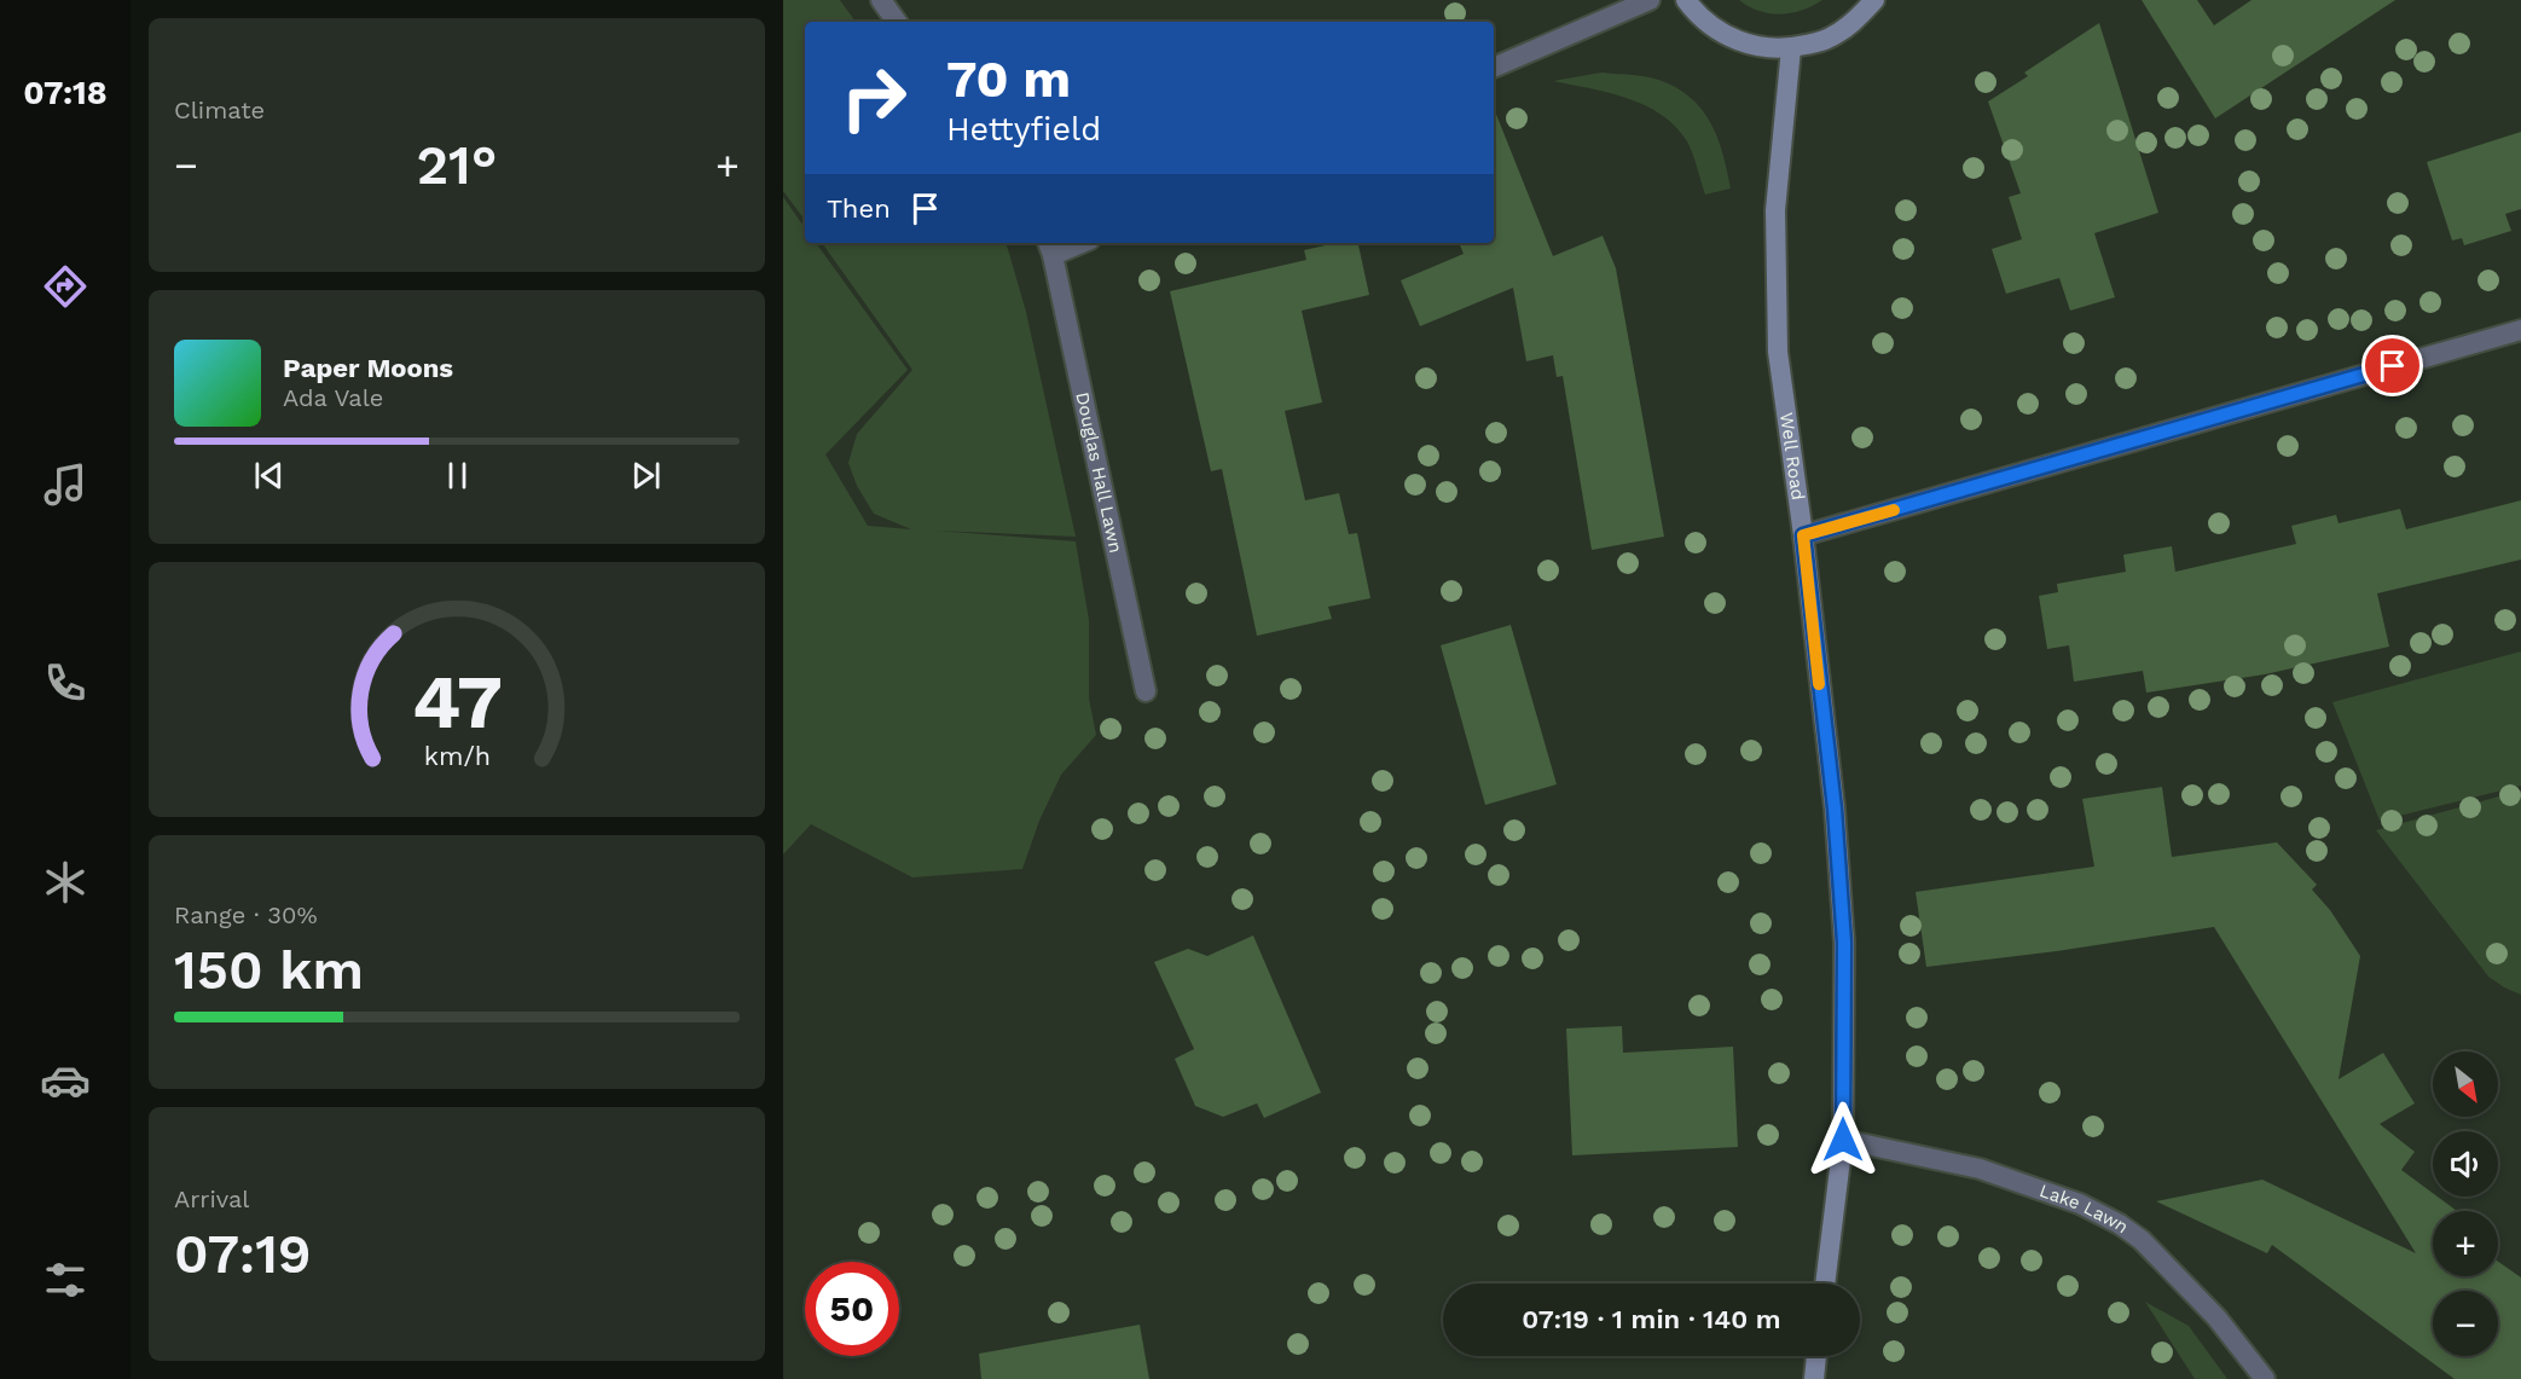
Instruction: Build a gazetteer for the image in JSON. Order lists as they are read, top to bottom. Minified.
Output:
{"streets":{"main road":["Well Road"],"street":["Douglas Hall Lawn","Lake Lawn"]},"crossings":[["Well Road","Lake Lawn"]],"north":"bottom right","page":{"tabs":"07:18","tile":["Climate",["Range · 30%","150 km"],["Arrival","07:19"]],"turn":["70 m","Hettyfield"],"heat":["−","21°","+"],"then":"Then","song":["Paper Moons","Ada Vale"],"map_buttons":["+","−"],"limit":"50","trip":"07:19 · 1 min · 140 m","gauge":["47","km/h"]}}
